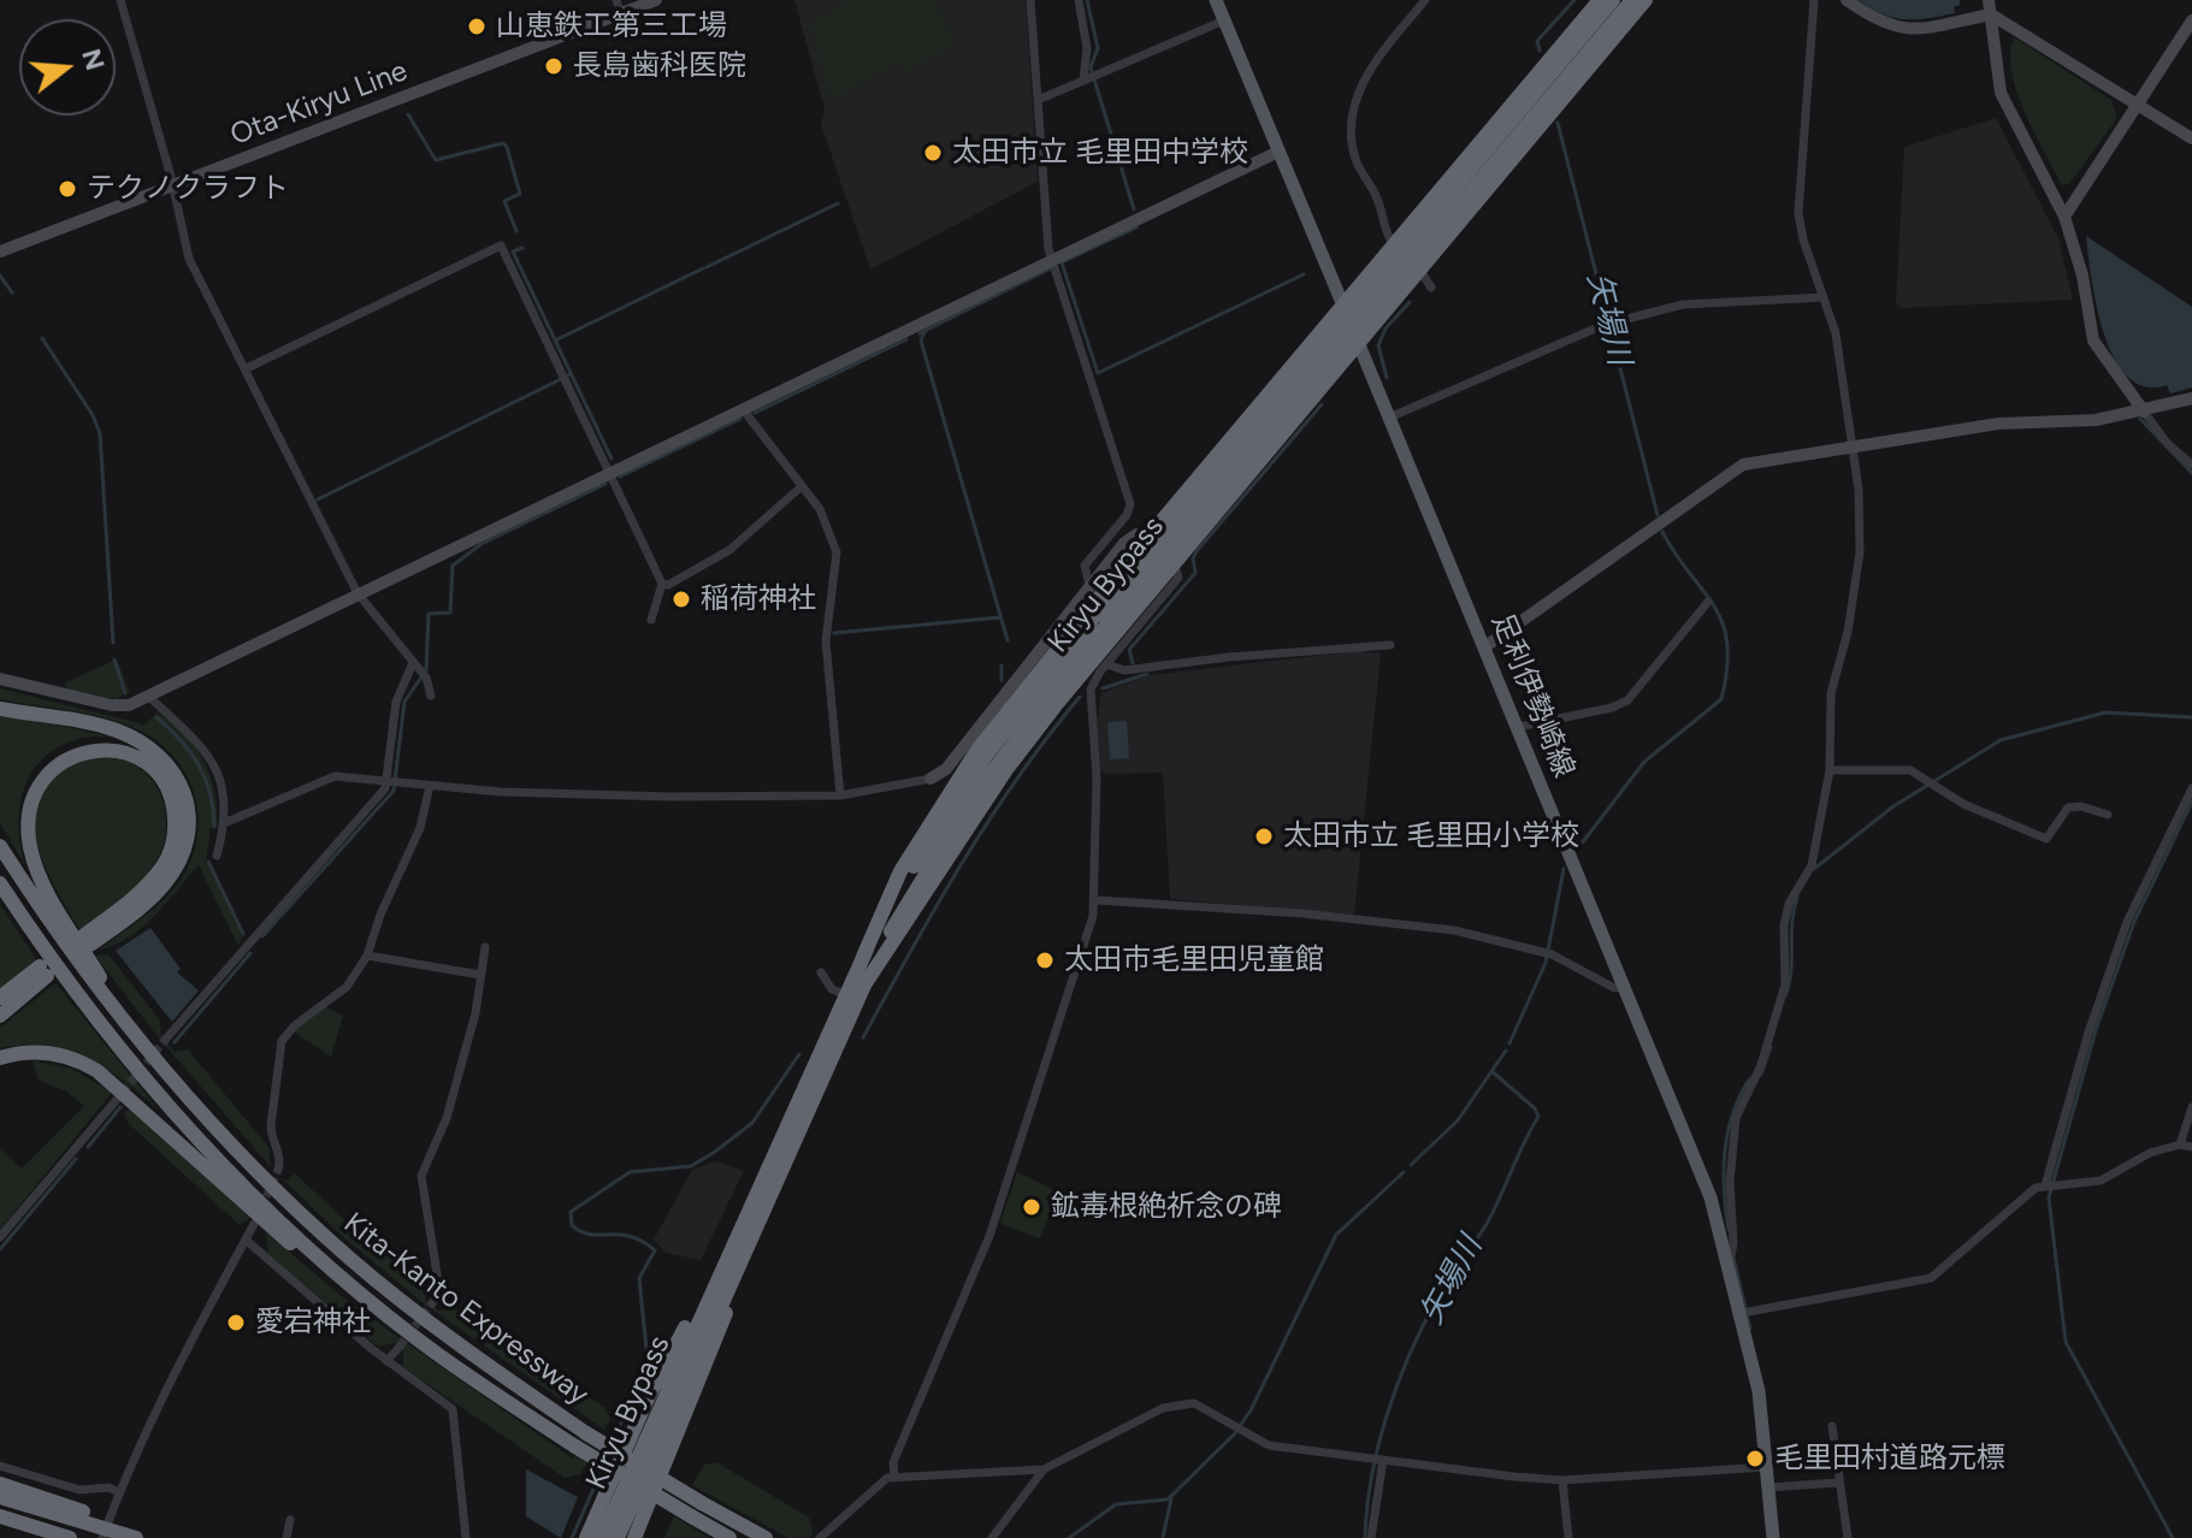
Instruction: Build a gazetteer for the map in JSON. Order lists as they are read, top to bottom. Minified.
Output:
{"streets":{"highway":["Kiryu Bypass","Kita-Kanto Expressway"],"main road":["足利伊勢崎線"],"street":["Ota-Kiryu Line"]},"water":["矢場川"],"places":["山恵鉄工第三工場","長島歯科医院","太田市立 毛里田中学校","テクノクラフト","稲荷神社","太田市立 毛里田小学校","太田市毛里田児童館","鉱毒根絶祈念の碑","愛宕神社","毛里田村道路元標"],"north":"right"}
